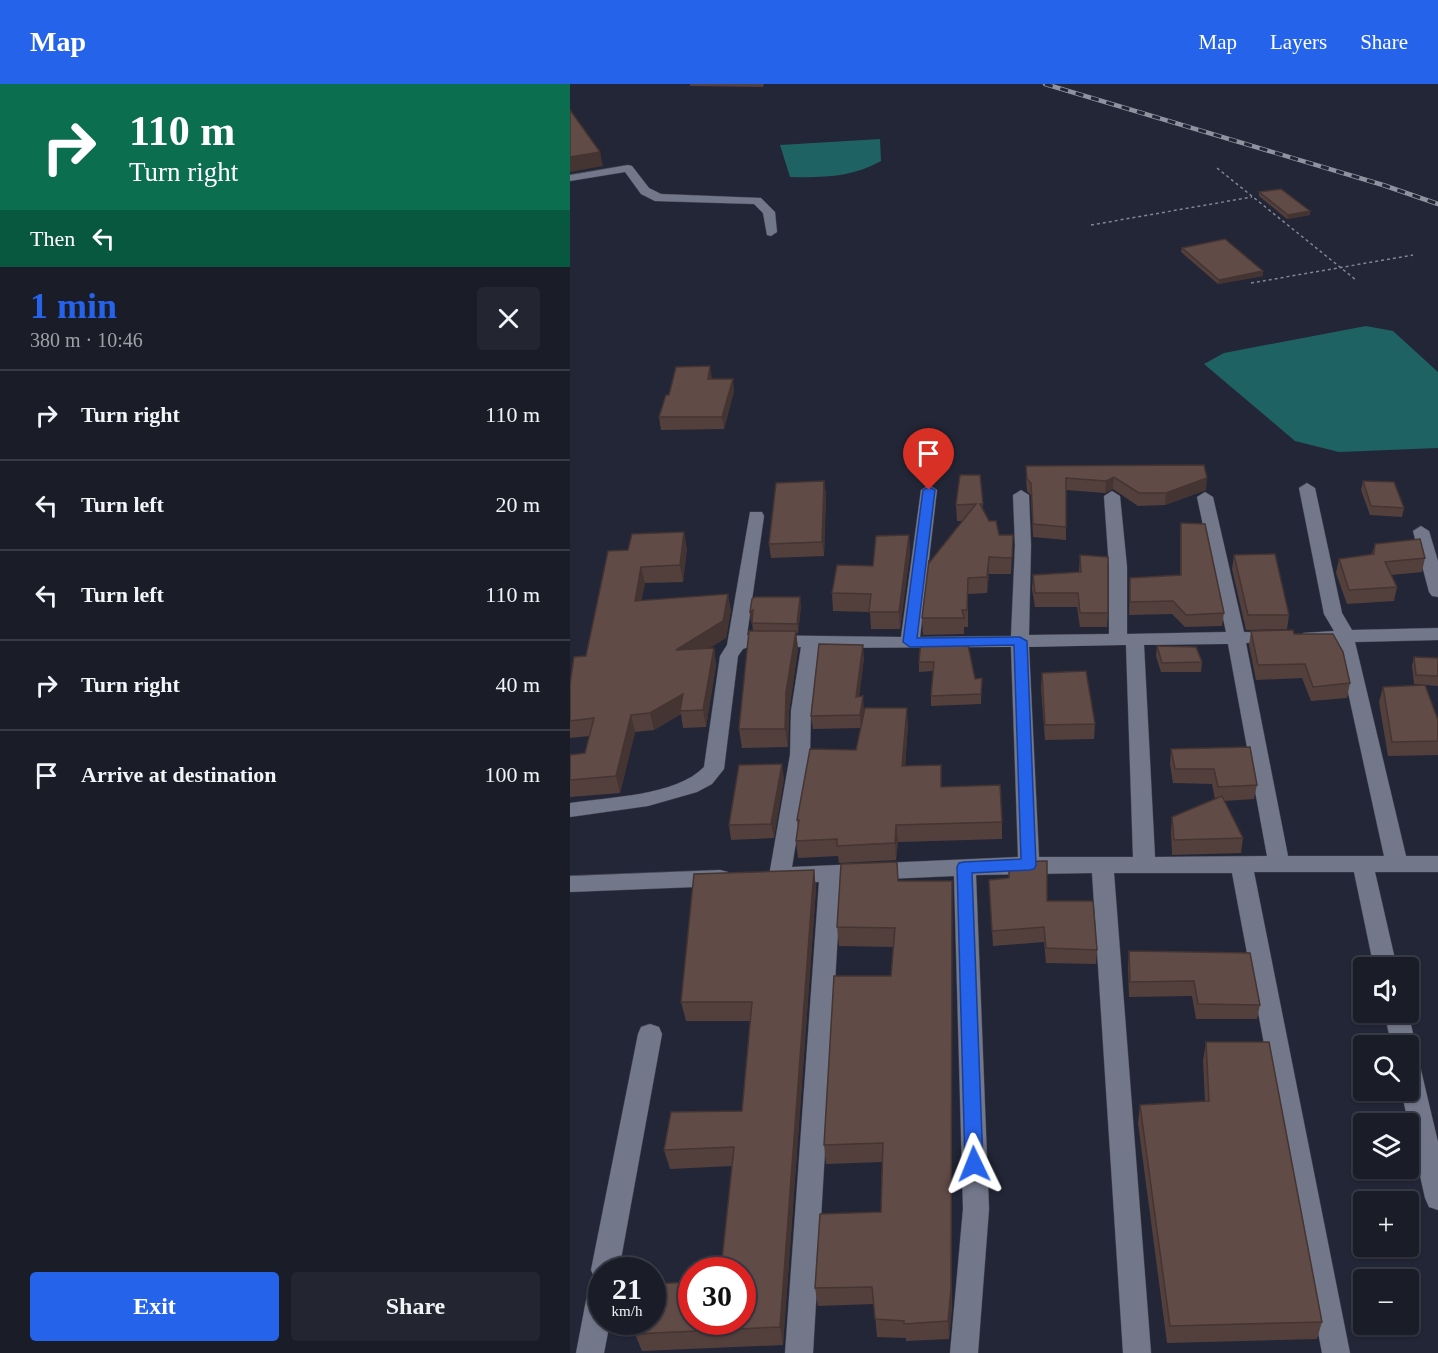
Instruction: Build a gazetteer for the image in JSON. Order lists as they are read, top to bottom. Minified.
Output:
{"page":{"header":"Map","nav":["Map","Layers","Share"],"turn":["110 m","Turn right"],"then":"Then","heading":["1 min","380 m · 10:46"],"list":[{"name":"Turn right","value":"110 m"},{"name":"Turn left","value":"20 m"},{"name":"Turn left","value":"110 m"},{"name":"Turn right","value":"40 m"},{"name":"Arrive at destination","value":"100 m"}],"map_buttons":["+","−"],"speed":"21 km/h","limit":"30","buttons":["Exit","Share"]}}
